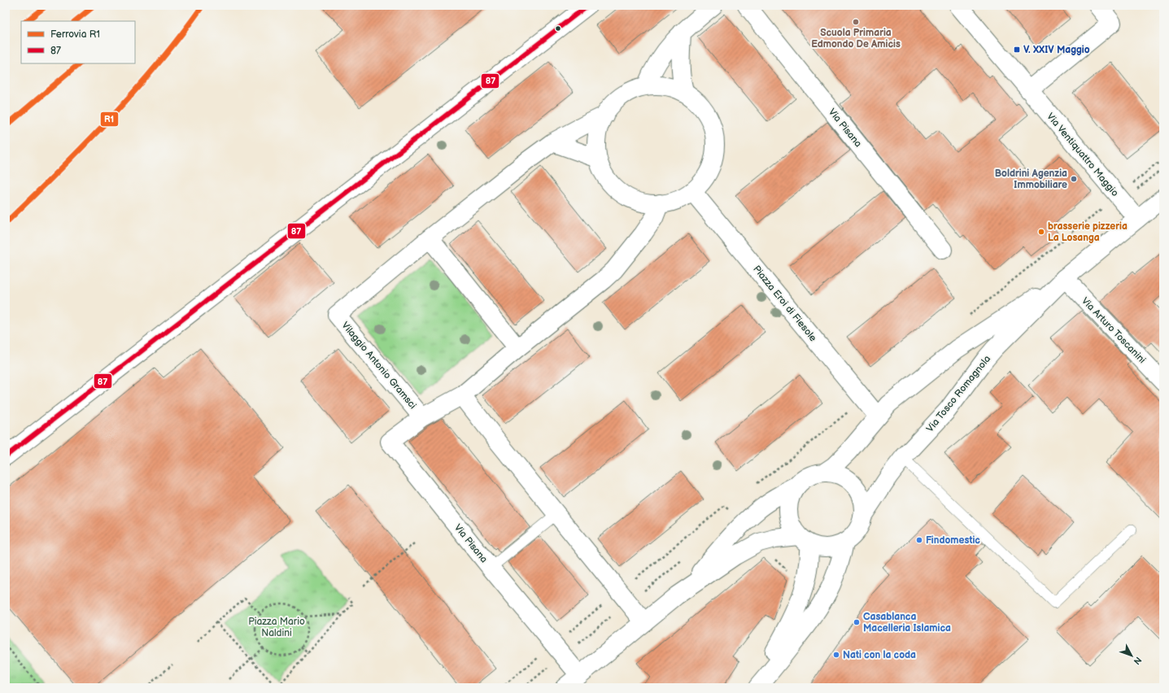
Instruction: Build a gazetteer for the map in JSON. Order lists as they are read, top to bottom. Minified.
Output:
{"streets":{"street":["Via Pisana","Via Ventiquattro Maggio","Piazza Eroi di Fiesole","Via Arturo Toscanini","Vilaggio Antonio Gramsci","Via Tosco Romagnola"]},"crossings":[["Via Pisana","Vilaggio Antonio Gramsci"],["Via Ventiquattro Maggio","Via Tosco Romagnola"],["Piazza Eroi di Fiesole","Via Tosco Romagnola"],["Via Arturo Toscanini","Via Tosco Romagnola"]],"parks":["Piazza Mario Naldini"],"places":{"other":["Scuola Primaria Edmondo De Amicis","Boldrini Agenzia Immobiliare","brasserie pizzeria La Losanga","Findomestic","Casablanca Macelleria Islamica","Nati con la coda"],"transit":["V. XXIV Maggio"]},"lines":["rail line R1","transit line 87"],"legend":["Ferrovia R1","87"],"north":"bottom right"}
